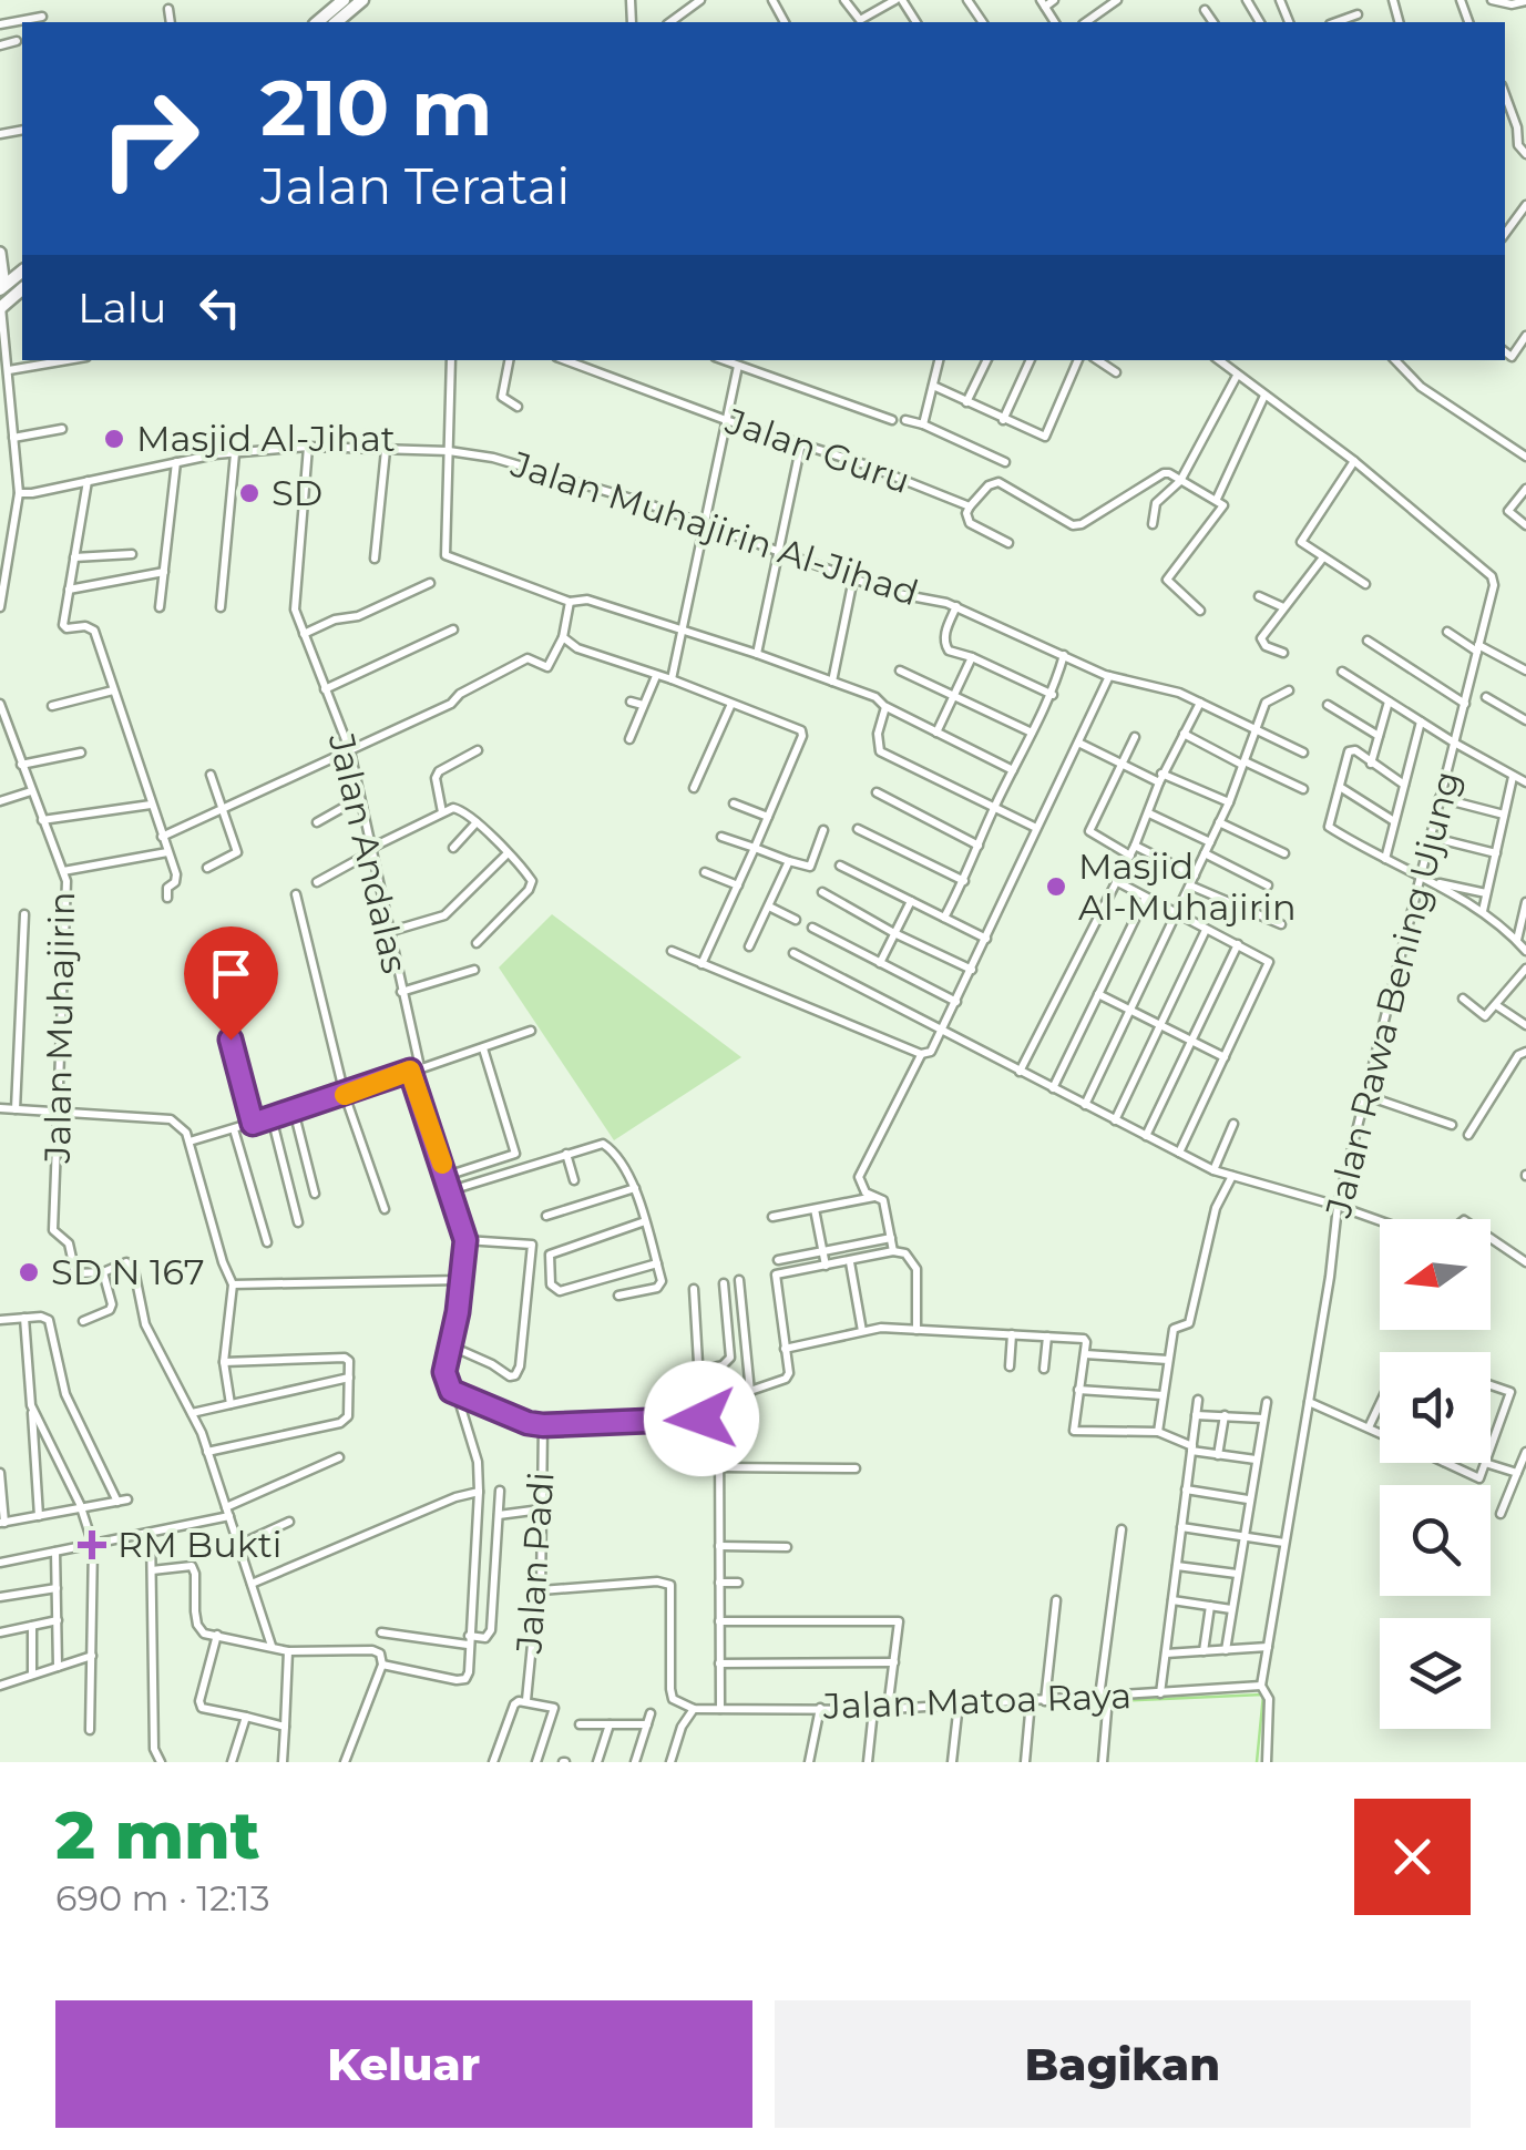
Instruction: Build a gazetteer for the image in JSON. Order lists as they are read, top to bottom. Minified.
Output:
{"streets":{"street":["Jalan Guru","Jalan Muhajirin Al-Jihad","Jalan Andalas","Jalan Rawa Bening Ujung","Jalan Muhajirin","Jalan Padi","Jalan Matoa Raya"]},"crossings":[["Jalan Muhajirin Al-Jihad","Jalan Andalas"],["Jalan Rawa Bening Ujung","Jalan Matoa Raya"]],"places":{"other":["Masjid Al-Jihat","SD","Masjid Al-Muhajirin","SD N 167"],"health":["RM Bukti"]},"north":"left","page":{"turn":["210 m","Jalan Teratai"],"then":"Lalu","heading":["2 mnt","690 m · 12:13"],"buttons":["Keluar","Bagikan"]}}
